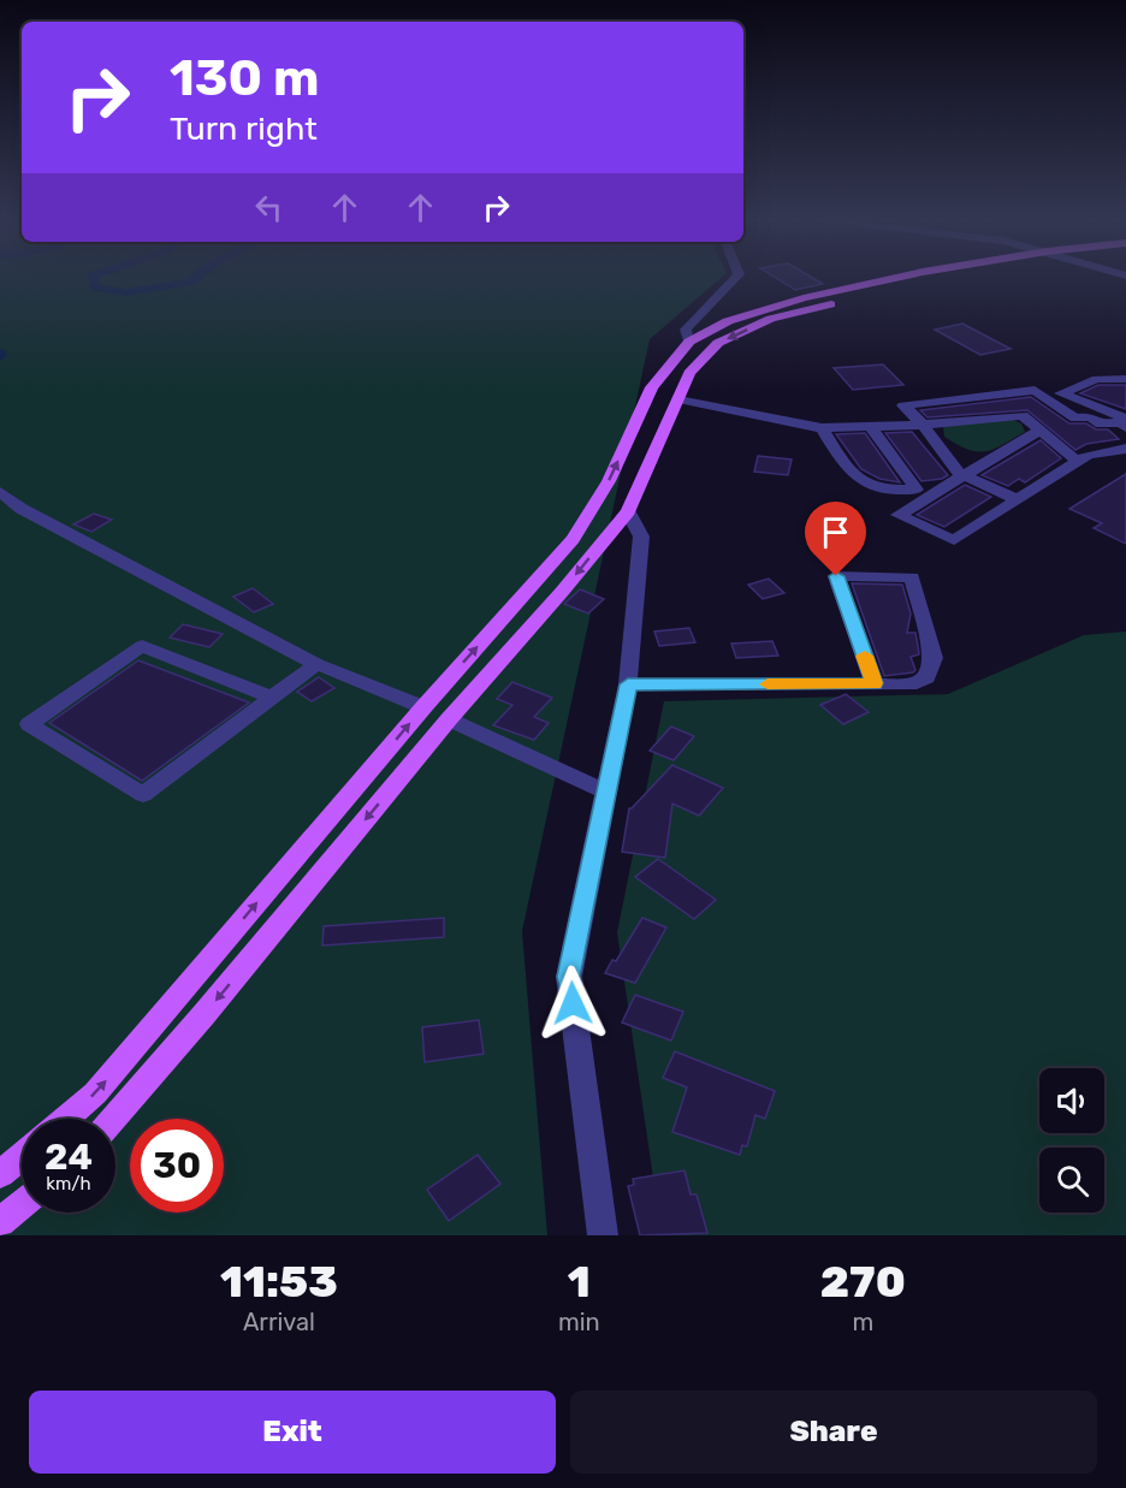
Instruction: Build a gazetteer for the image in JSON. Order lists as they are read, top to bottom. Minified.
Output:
{"page":{"turn":["130 m","Turn right"],"speed":"24 km/h","limit":"30","eta":["11:53","Arrival","1","min","270","m"],"buttons":["Exit","Share"]}}
